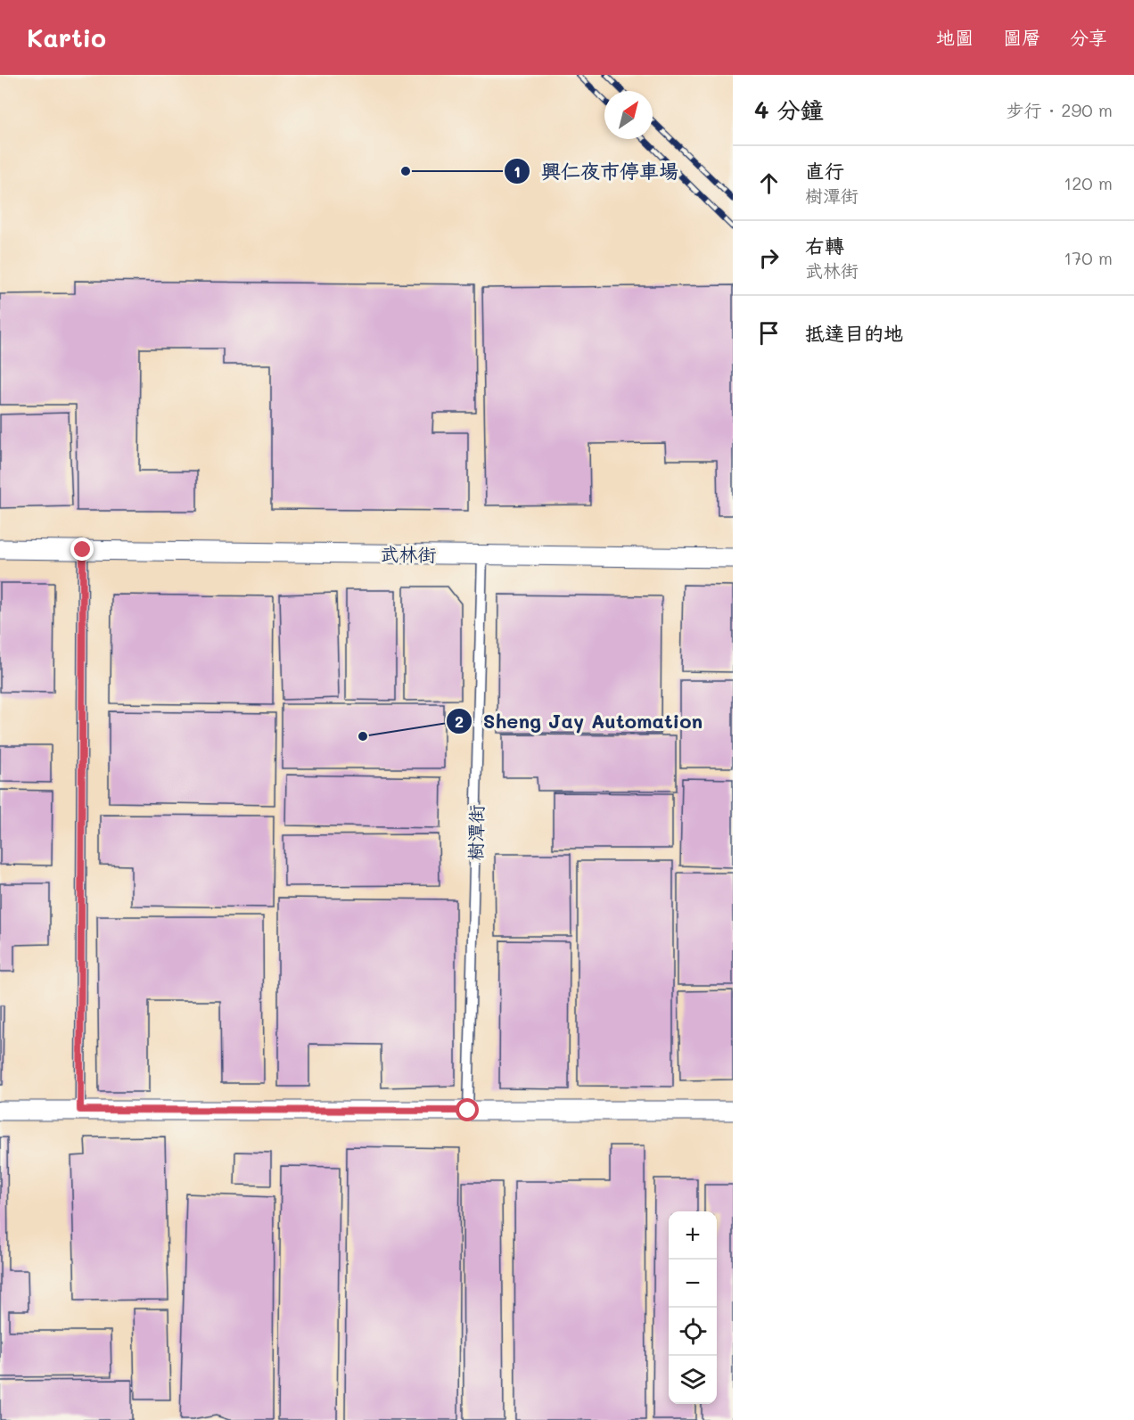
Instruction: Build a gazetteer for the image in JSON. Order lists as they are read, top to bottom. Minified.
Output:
{"streets":{"street":["武林街"],"lane":["樹潭街"]},"crossings":[["武林街","樹潭街"]],"places":["興仁夜市停車場","Sheng Jay Automation"],"north":"top right","page":{"header":"Kartio","nav":["地圖","圖層","分享"],"heading":["4 分鐘","步行 · 290 m"],"list":[["直行","樹潭街","120 m"],["右轉","武林街","170 m"],"抵達目的地"],"map_buttons":["+","−"]}}
